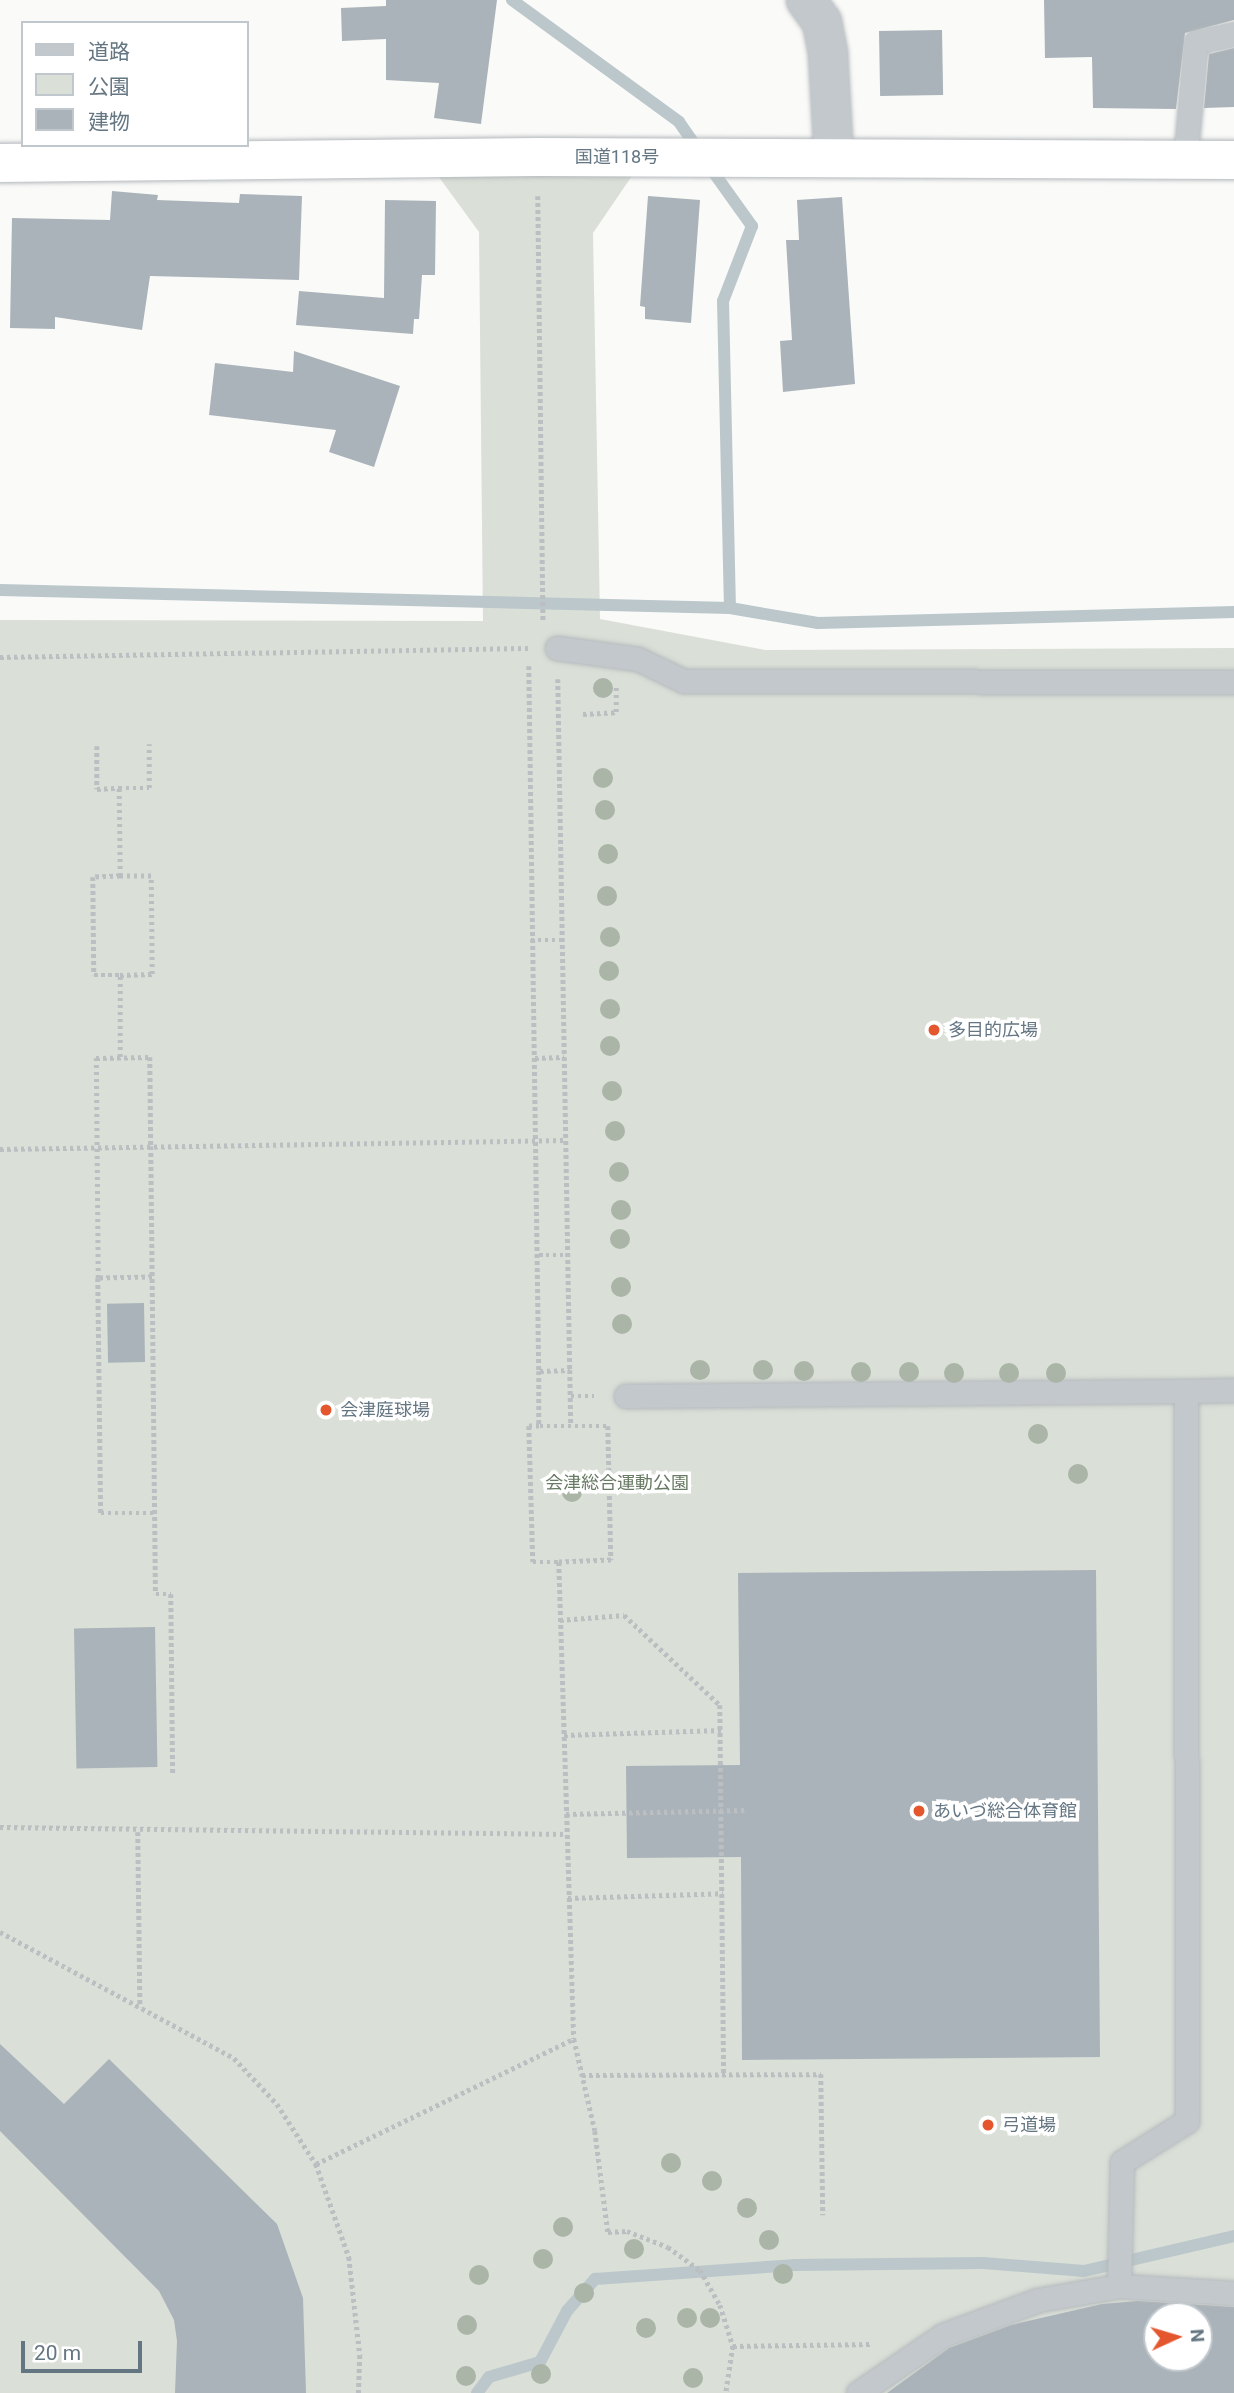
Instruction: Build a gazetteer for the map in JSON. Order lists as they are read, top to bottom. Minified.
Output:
{"streets":{"highway":["国道118号"]},"parks":["会津総合運動公園"],"places":["多目的広場","会津庭球場","あいづ総合体育館","弓道場"],"legend":["道路","公園","建物"],"scale_bar":"20 m","north":"right"}
